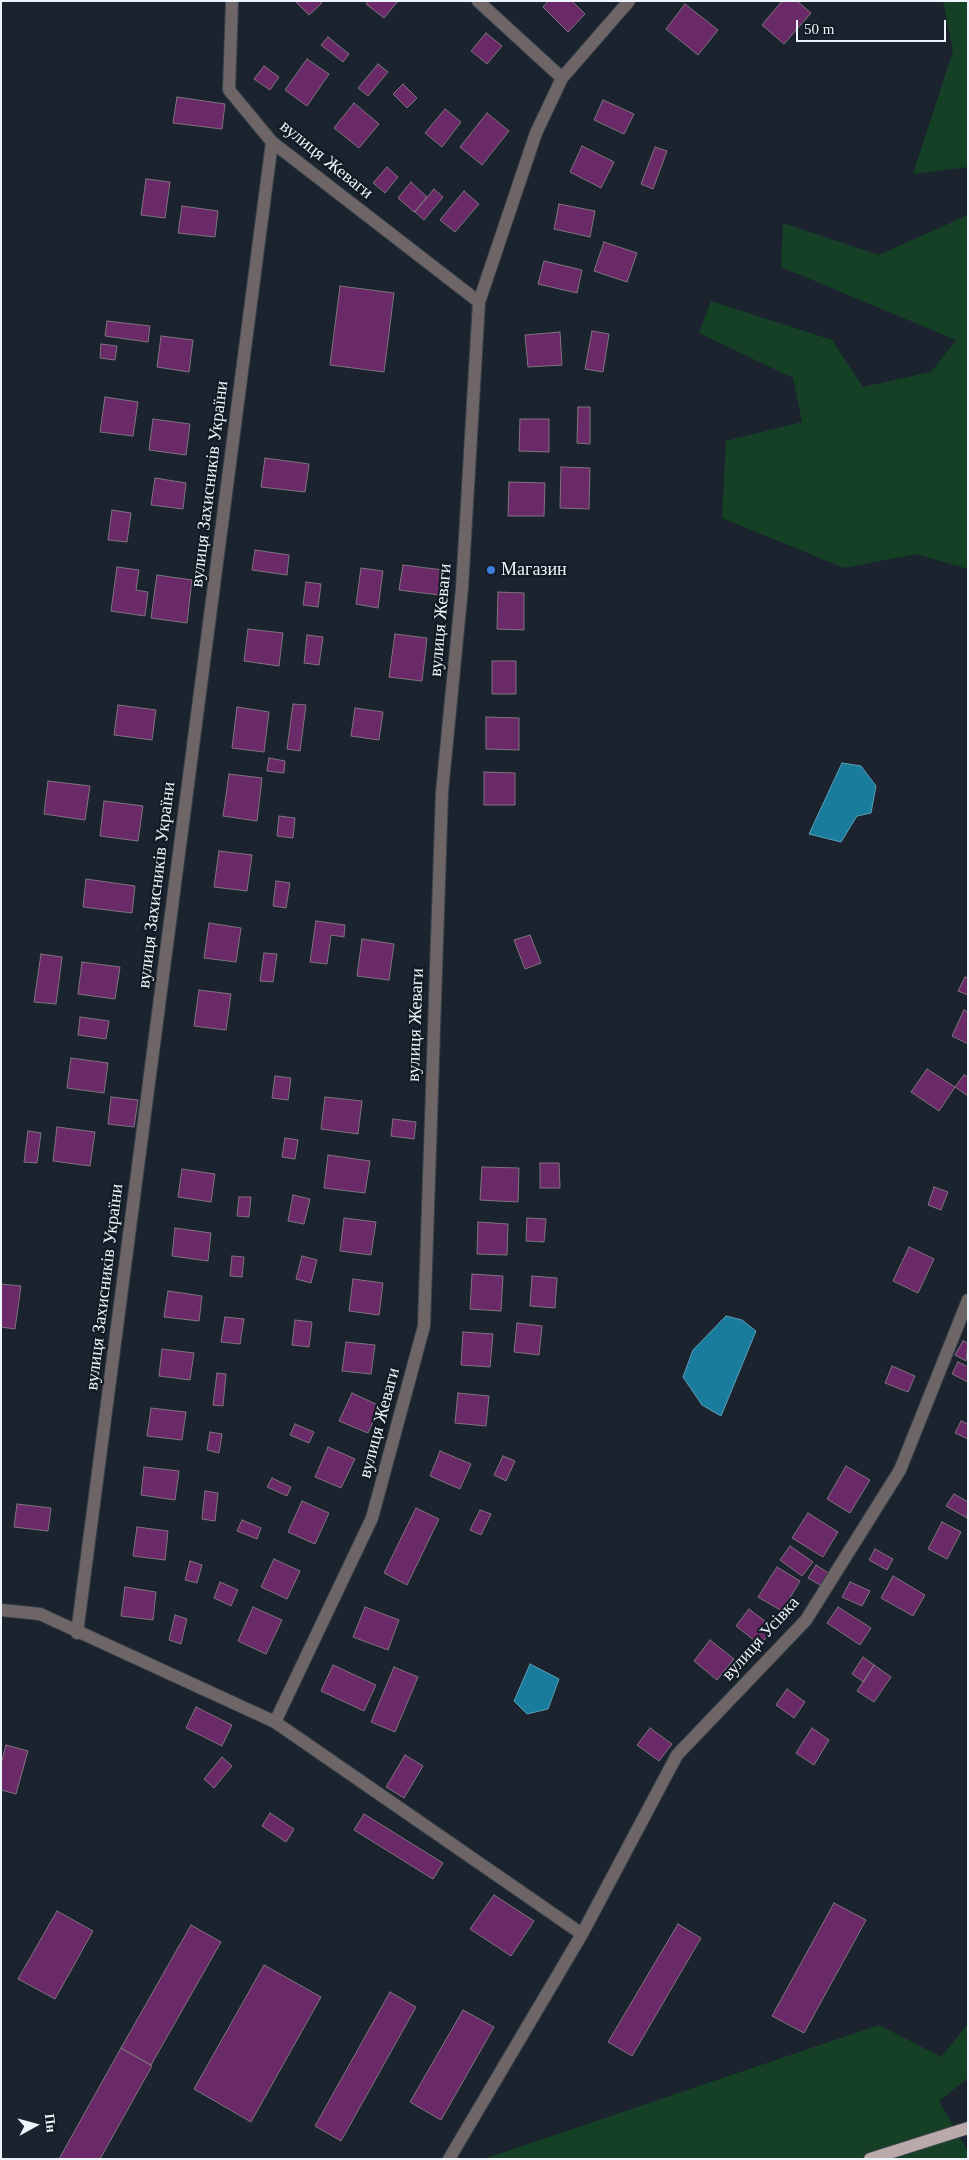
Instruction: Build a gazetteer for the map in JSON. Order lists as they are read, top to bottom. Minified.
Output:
{"streets":{"street":["вулиця Жеваги","вулиця Захисників України","вулиця Усівка"]},"crossings":[["вулиця Жеваги","вулиця Захисників України"]],"places":["Магазин"],"scale_bar":"50 m","north":"right"}
